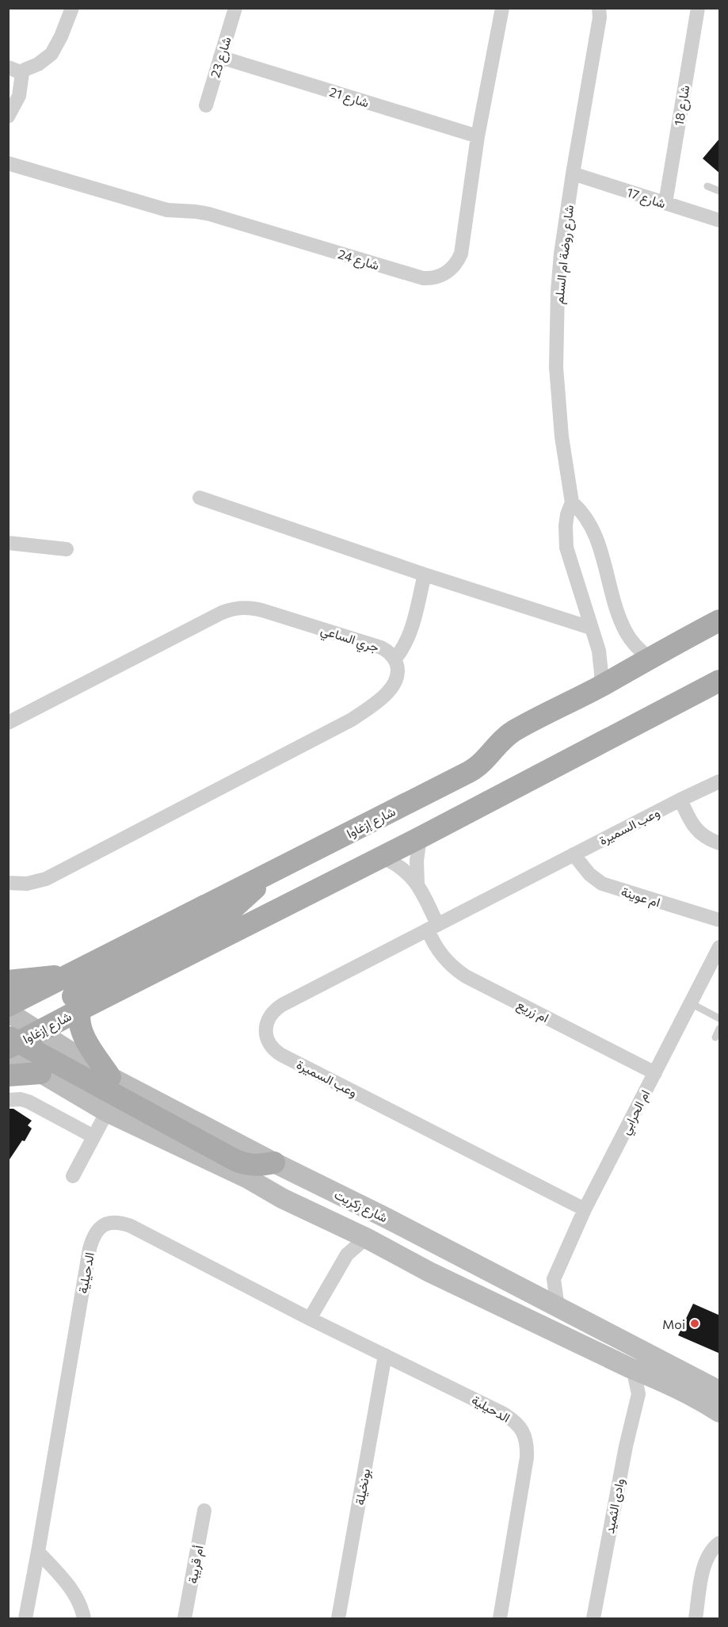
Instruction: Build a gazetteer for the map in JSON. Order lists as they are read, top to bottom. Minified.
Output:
{"streets":{"main road":["شارع إزغاوا","شارع زكريت"],"street":["شارع 23","شارع 21","شارع 18","شارع 17","شارع روضة ام السلم","شارع 24","جري الساعي","وعب السميرة","ام عوينة","ام زريع","ام الحرابي","الدحيلية","بونخيلة","وادى الثميد","أم قريبة"]},"crossings":[["شارع 23","شارع 21"],["شارع 21","شارع 24"],["شارع 18","شارع 17"],["شارع 17","شارع روضة ام السلم"],["شارع روضة ام السلم","شارع إزغاوا"],["شارع إزغاوا","شارع زكريت"],["وعب السميرة","ام عوينة"],["وعب السميرة","ام زريع"],["وعب السميرة","ام الحرابي"],["ام زريع","ام الحرابي"],["الدحيلية","بونخيلة"]],"places":["Moi"]}
